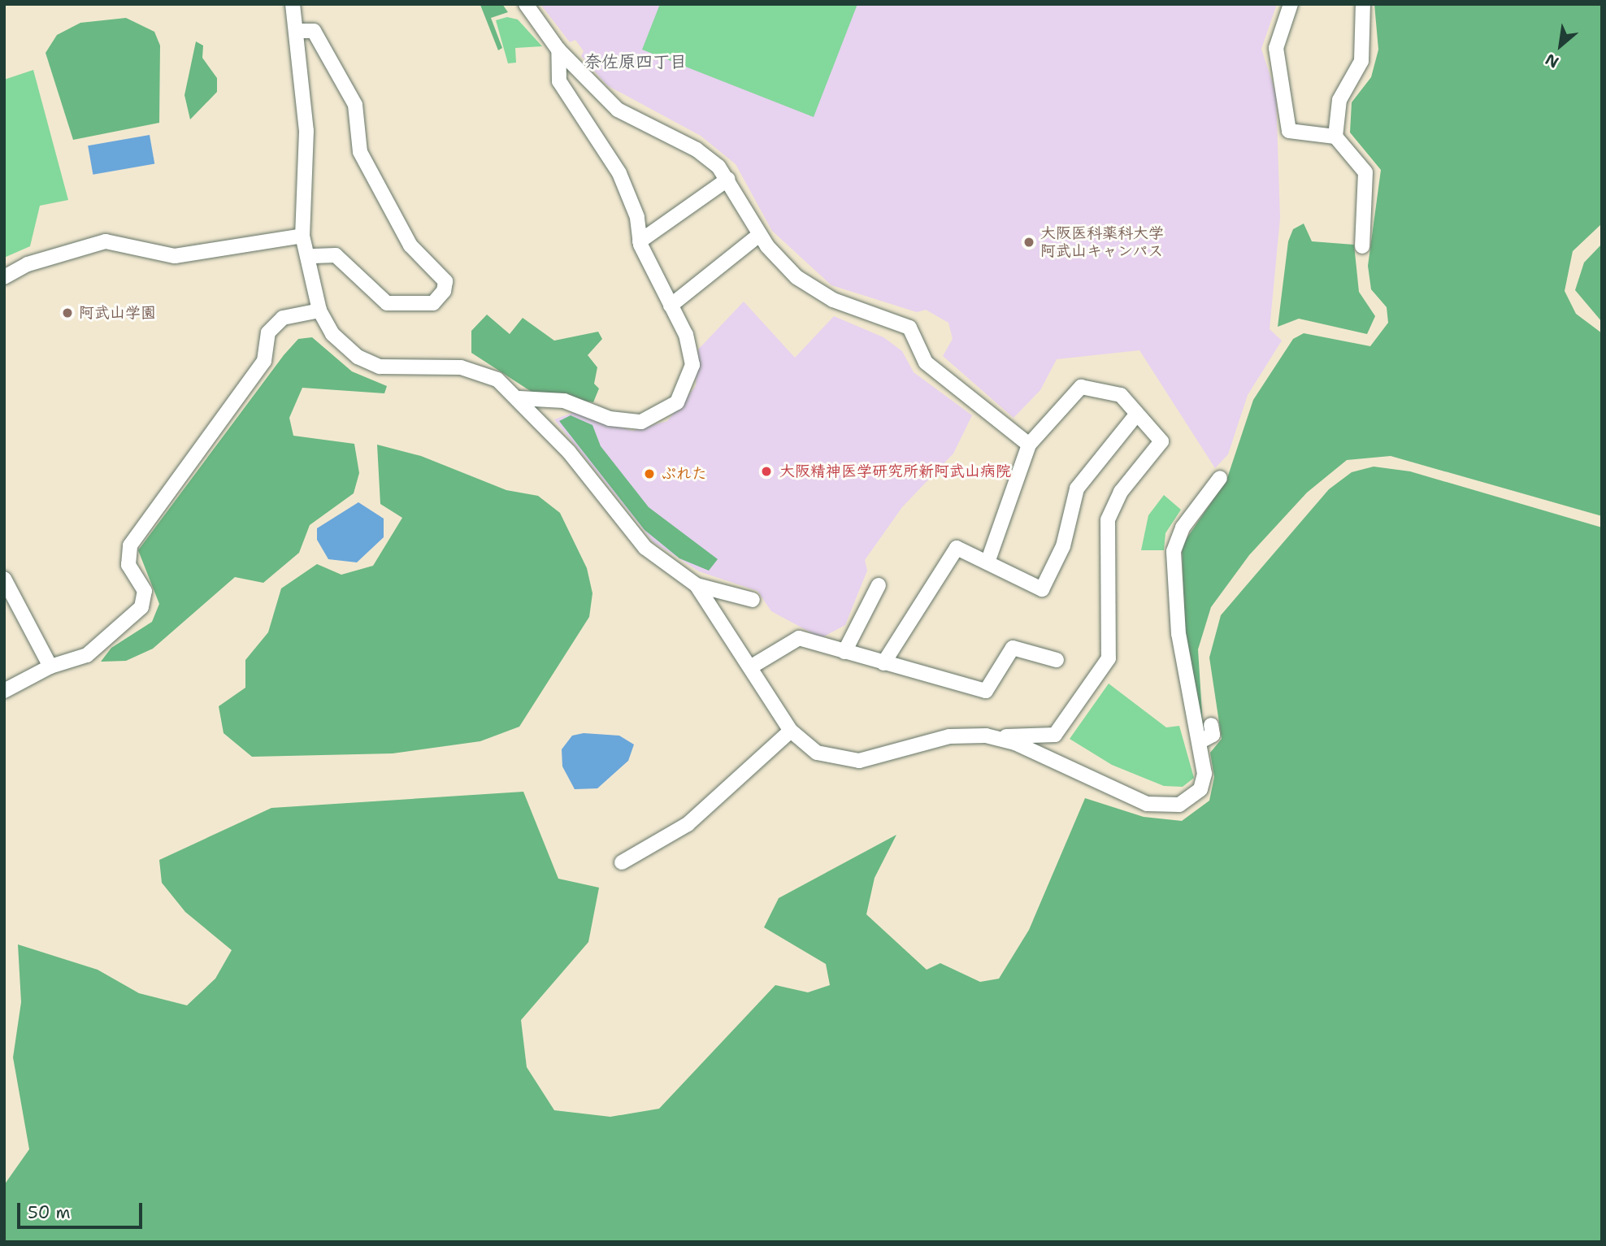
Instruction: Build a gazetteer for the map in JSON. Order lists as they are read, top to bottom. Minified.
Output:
{"districts":["奈佐原四丁目"],"places":["大阪医科薬科大学 阿武山キャンパス","阿武山学園","大阪精神医学研究所新阿武山病院","ぷれた"],"scale_bar":"50 m","north":"bottom left"}
